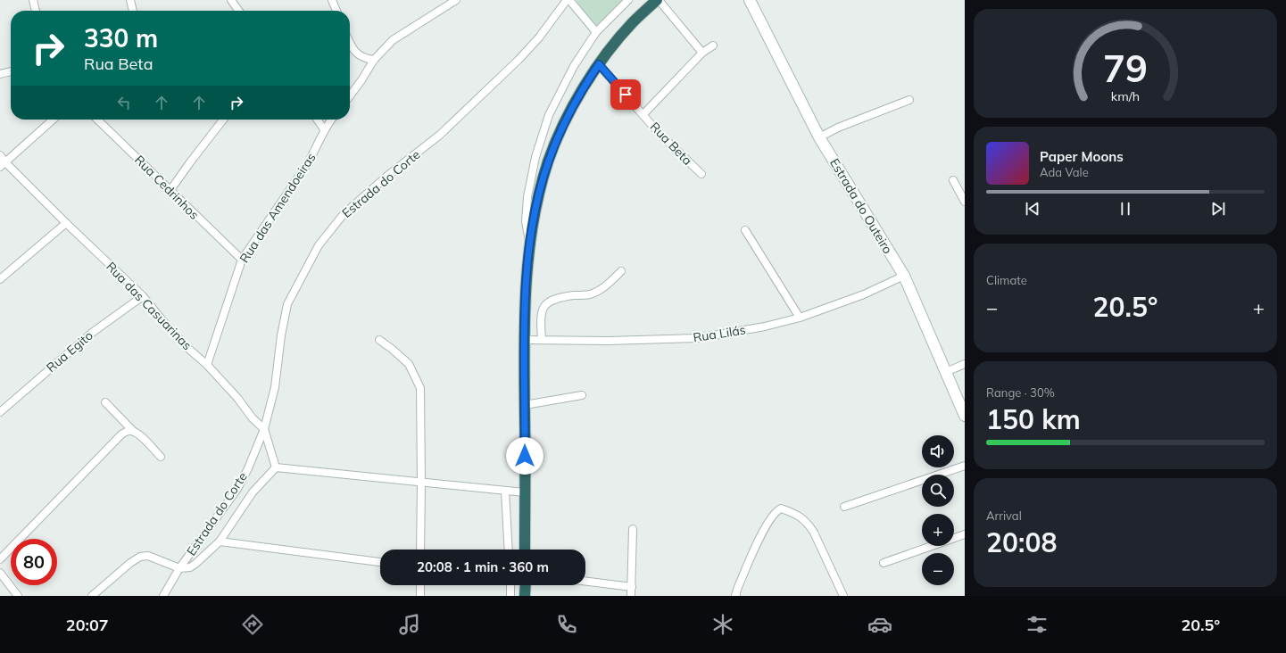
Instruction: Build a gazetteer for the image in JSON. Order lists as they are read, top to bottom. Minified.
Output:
{"streets":{"street":["Rua Beta","Estrada do Corte","Rua Cedrinhos","Estrada do Outeiro","Rua das Amendoeiras","Rua das Casuarinas","Rua Lilás","Rua Egito"]},"crossings":[["Estrada do Corte","Rua das Casuarinas"],["Rua Cedrinhos","Rua das Amendoeiras"],["Estrada do Outeiro","Rua Lilás"],["Rua das Amendoeiras","Rua das Casuarinas"],["Rua das Casuarinas","Rua Egito"]],"page":{"turn":["330 m","Rua Beta"],"song":["Paper Moons","Ada Vale"],"tile":["Climate",["Range · 30%","150 km"],["Arrival","20:08"]],"heat":["−","20.5°","+"],"map_buttons":["+","−"],"limit":"80","trip":"20:08 · 1 min · 360 m","tabs":["20:07","20.5°"],"gauge":["79","km/h"]}}
